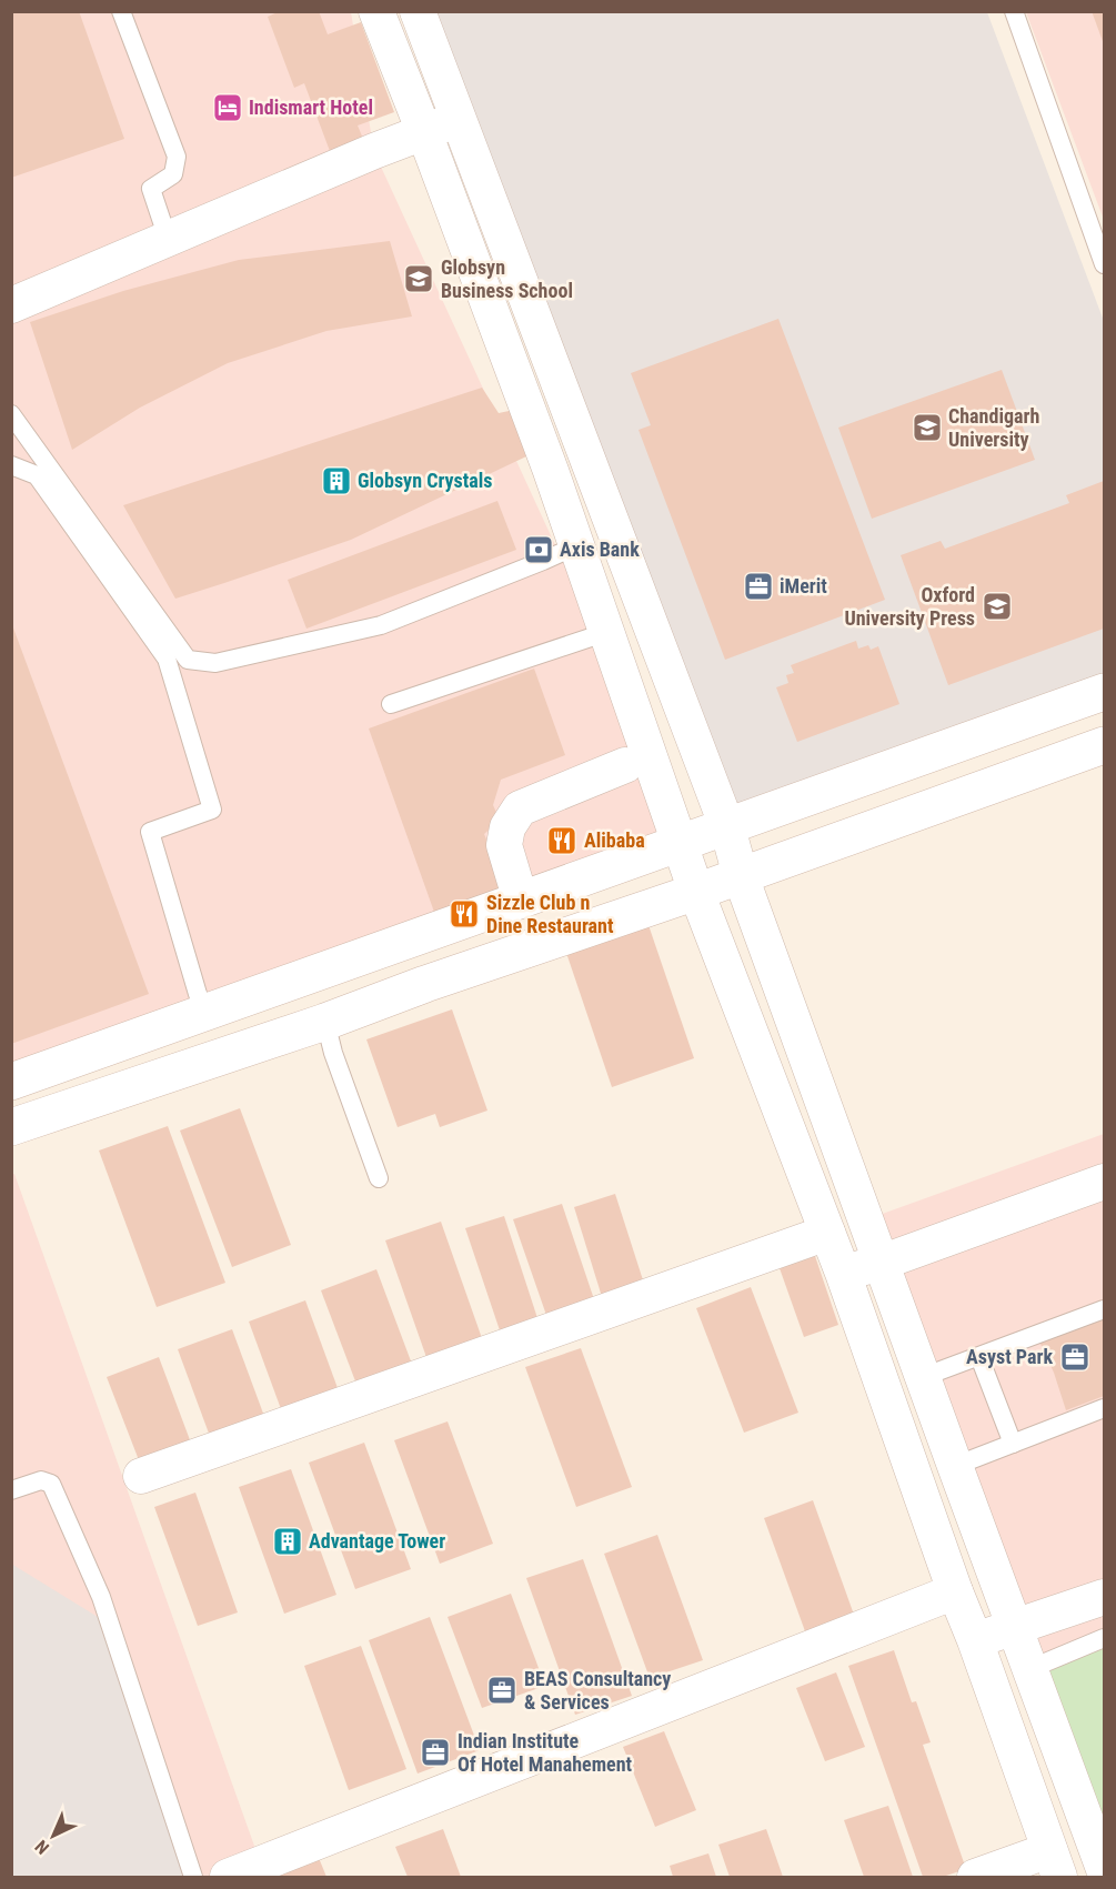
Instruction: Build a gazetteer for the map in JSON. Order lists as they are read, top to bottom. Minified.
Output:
{"places":{"hotel":["Indismart Hotel"],"school or university":["Globsyn Business School","Chandigarh University","Oxford University Press"],"building":["Globsyn Crystals","Advantage Tower"],"bank":["Axis Bank"],"office":["iMerit","Asyst Park","BEAS Consultancy & Services","Indian Institute Of Hotel Manahement"],"restaurant":["Alibaba","Sizzle Club n Dine Restaurant"]},"north":"bottom left"}
